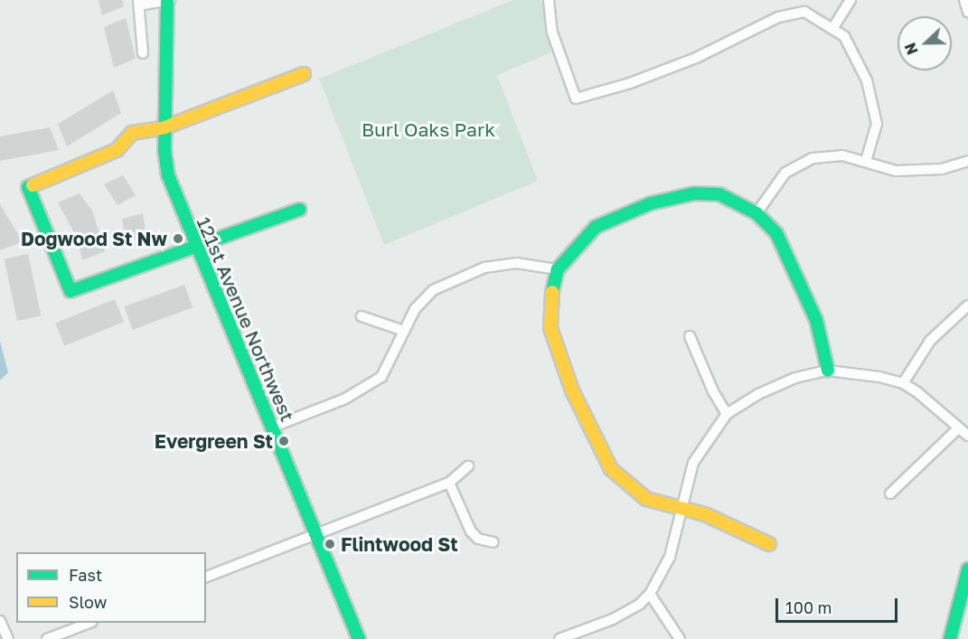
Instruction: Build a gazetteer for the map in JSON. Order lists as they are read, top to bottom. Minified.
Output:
{"streets":{"street":["121st Avenue Northwest"]},"parks":["Burl Oaks Park"],"places":["Dogwood St Nw","Evergreen St","Flintwood St"],"legend":["Fast","Slow"],"scale_bar":"100 m","north":"left"}
